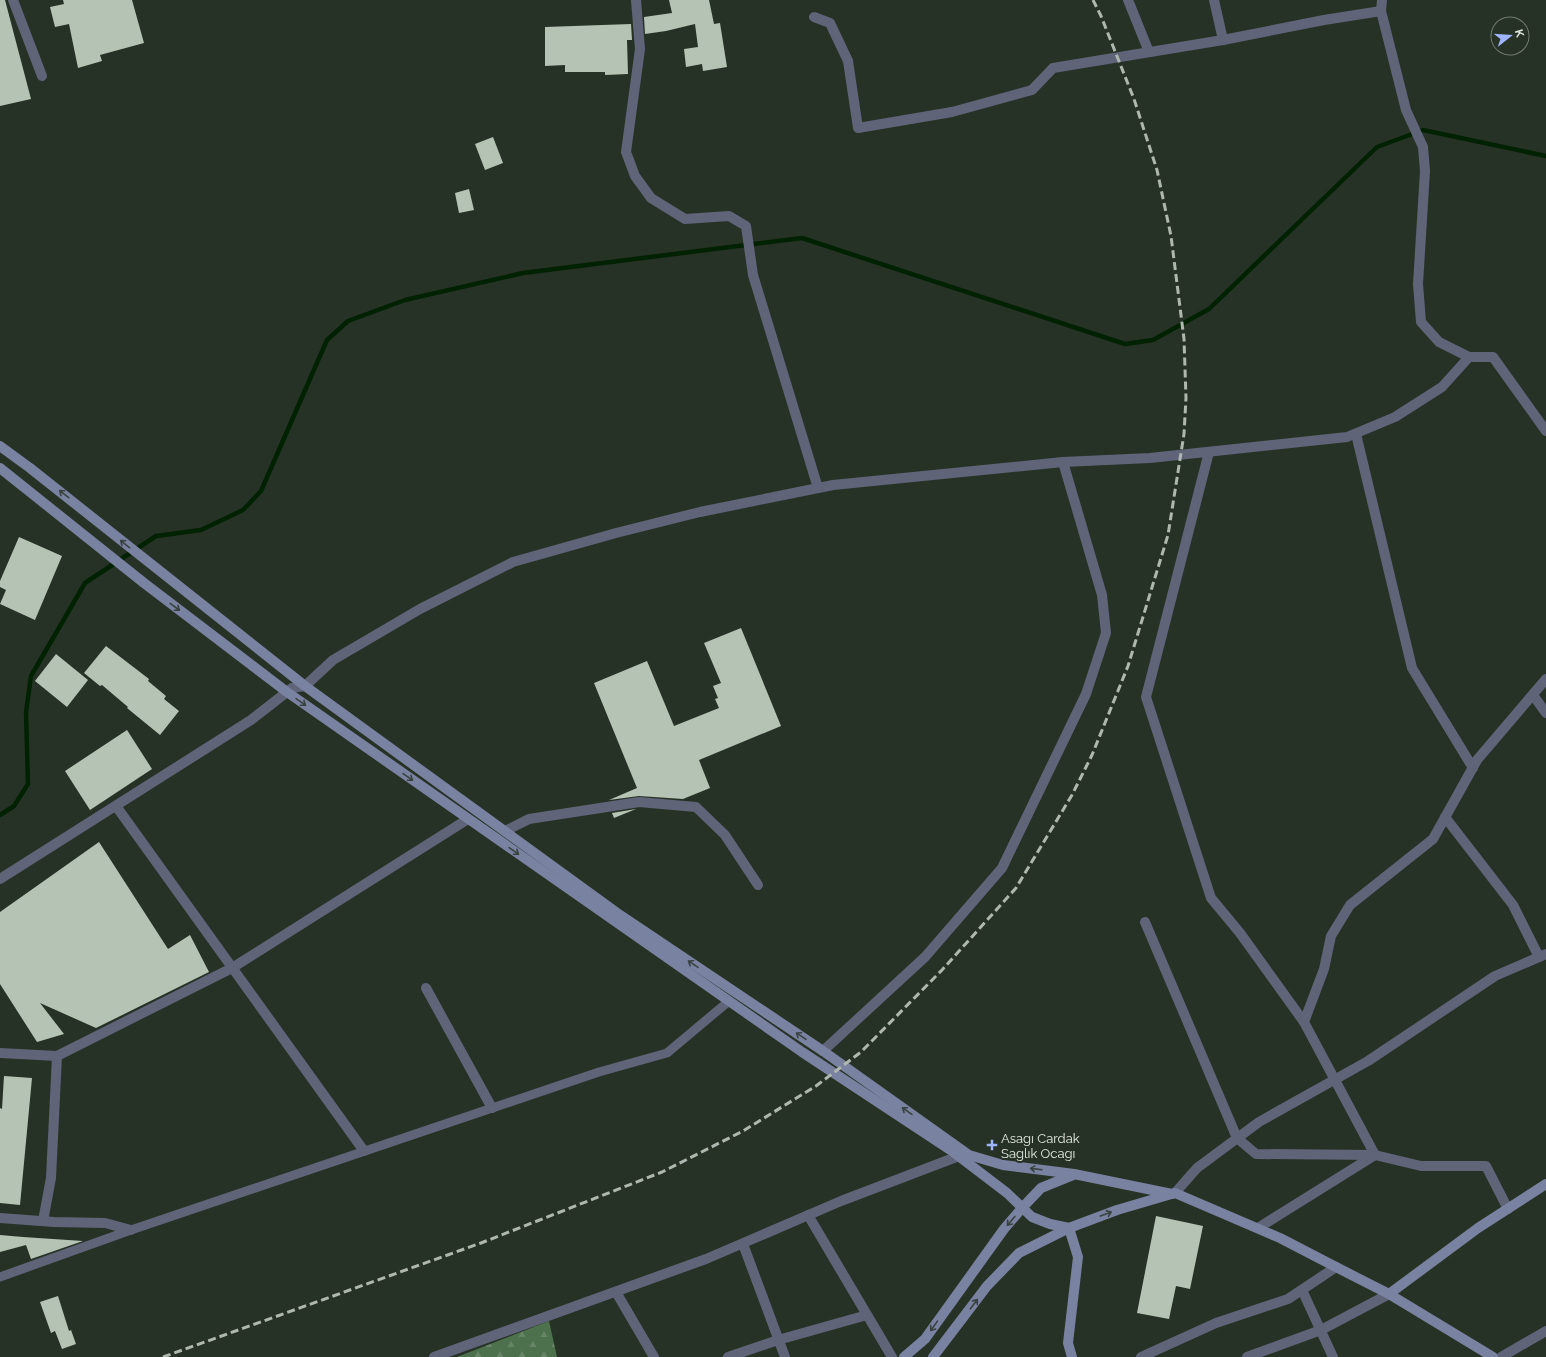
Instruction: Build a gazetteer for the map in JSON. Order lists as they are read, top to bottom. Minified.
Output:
{"places":{"health":["Asagı Cardak Saglık Ocagı"]},"north":"right"}
